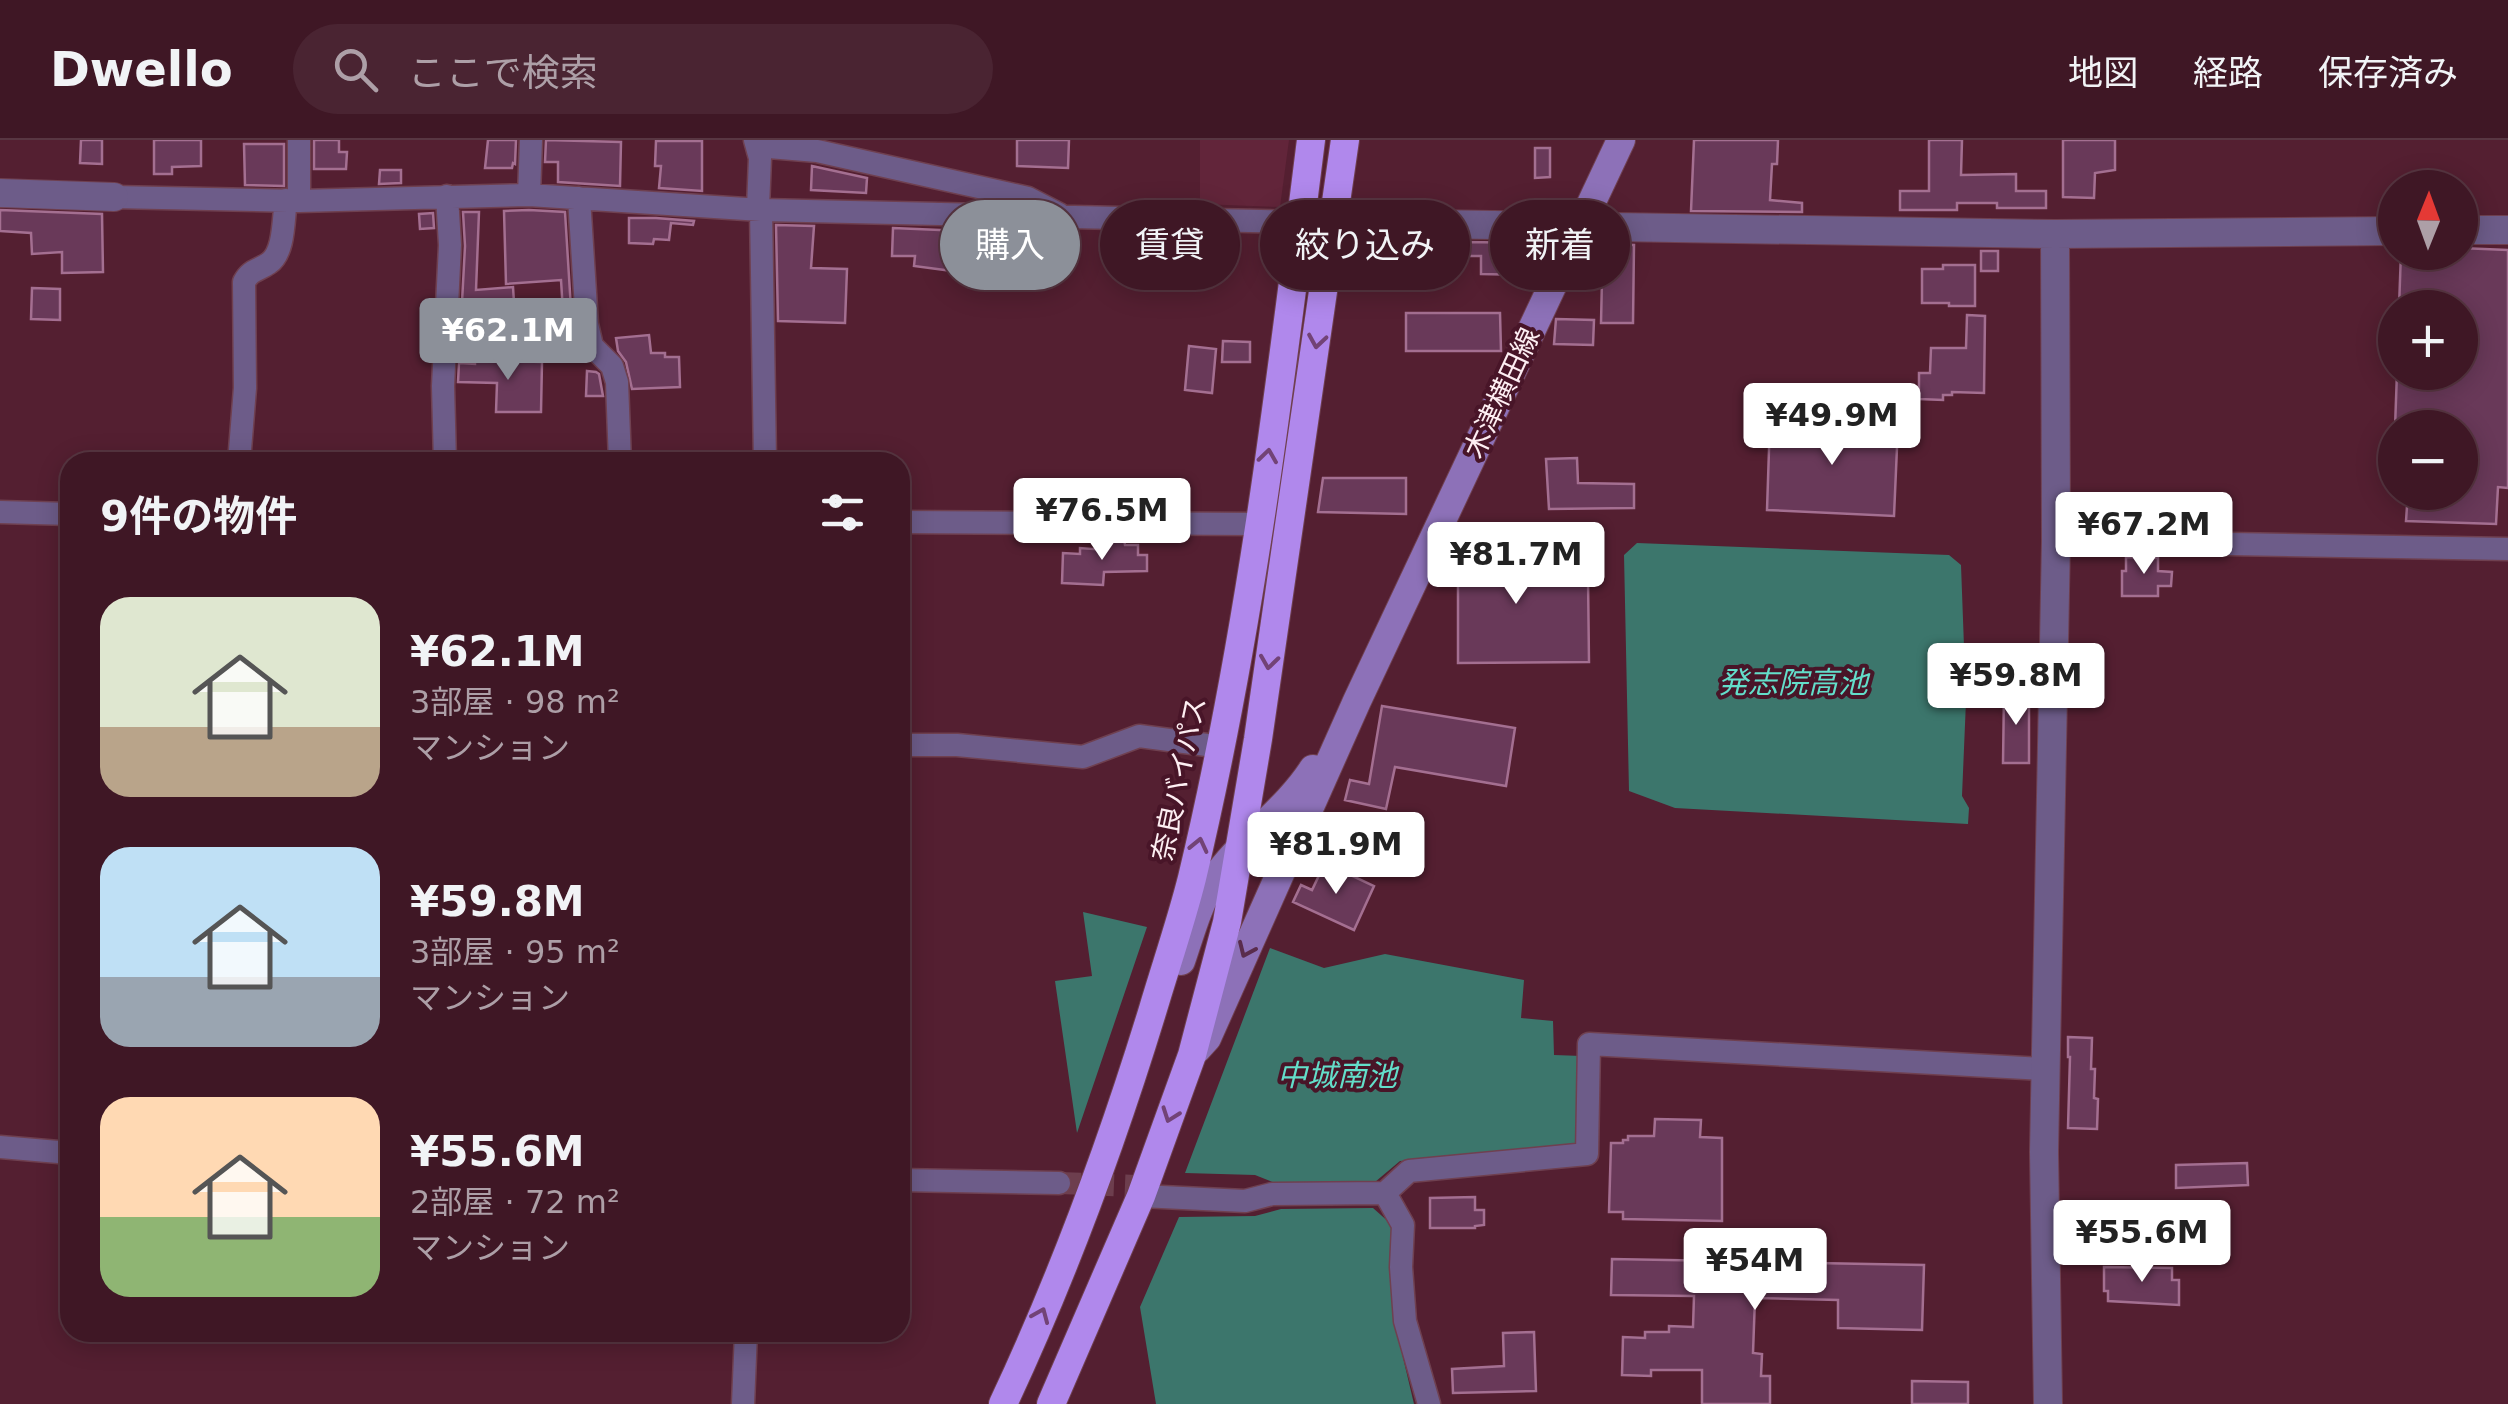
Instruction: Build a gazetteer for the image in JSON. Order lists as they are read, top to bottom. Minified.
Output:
{"streets":{"highway":["奈良バイパス"],"main road":["木津横田線"]},"crossings":[["木津横田線","奈良バイパス"]],"water":["発志院高池","中城南池"],"north":"top","page":{"header":"Dwello","search":"ここで検索","nav":["地図","経路","保存済み"],"map_buttons":["+","−"],"chip":["購入","賃貸","絞り込み","新着"],"price":["¥62.1M","¥49.9M","¥76.5M","¥67.2M","¥81.7M","¥59.8M","¥81.9M","¥55.6M","¥54M"],"heading":"9件の物件","list":[{"name":"¥62.1M","note":"3部屋 · 98 m² · マンション"},{"name":"¥59.8M","note":"3部屋 · 95 m² · マンション"},{"name":"¥55.6M","note":"2部屋 · 72 m² · マンション"}]}}
